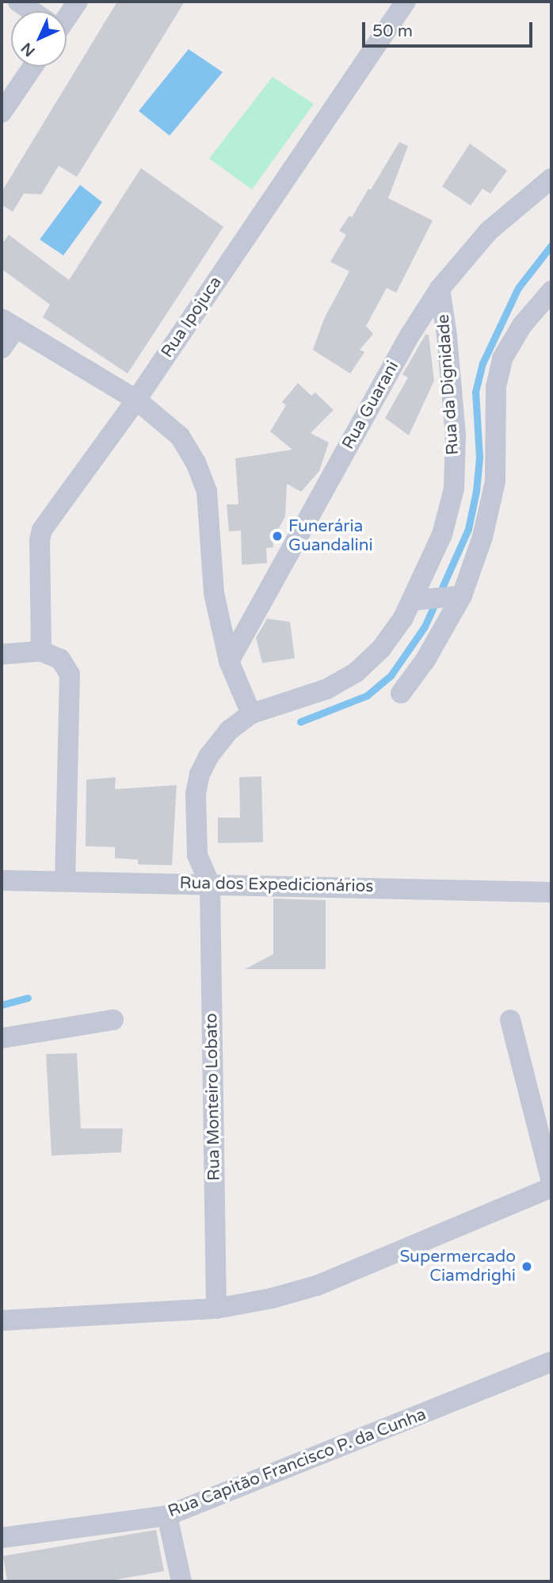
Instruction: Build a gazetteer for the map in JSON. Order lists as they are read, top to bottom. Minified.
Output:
{"streets":{"street":["Rua Ipojuca","Rua da Dignidade","Rua Guarani","Rua dos Expedicionários","Rua Monteiro Lobato","Rua Capitão Francisco P. da Cunha"]},"crossings":[["Rua da Dignidade","Rua Guarani"],["Rua da Dignidade","Rua dos Expedicionários"],["Rua da Dignidade","Rua Monteiro Lobato"],["Rua dos Expedicionários","Rua Monteiro Lobato"]],"places":["Funerária Guandalini","Supermercado Ciamdrighi"],"scale_bar":"50 m","north":"bottom left"}
